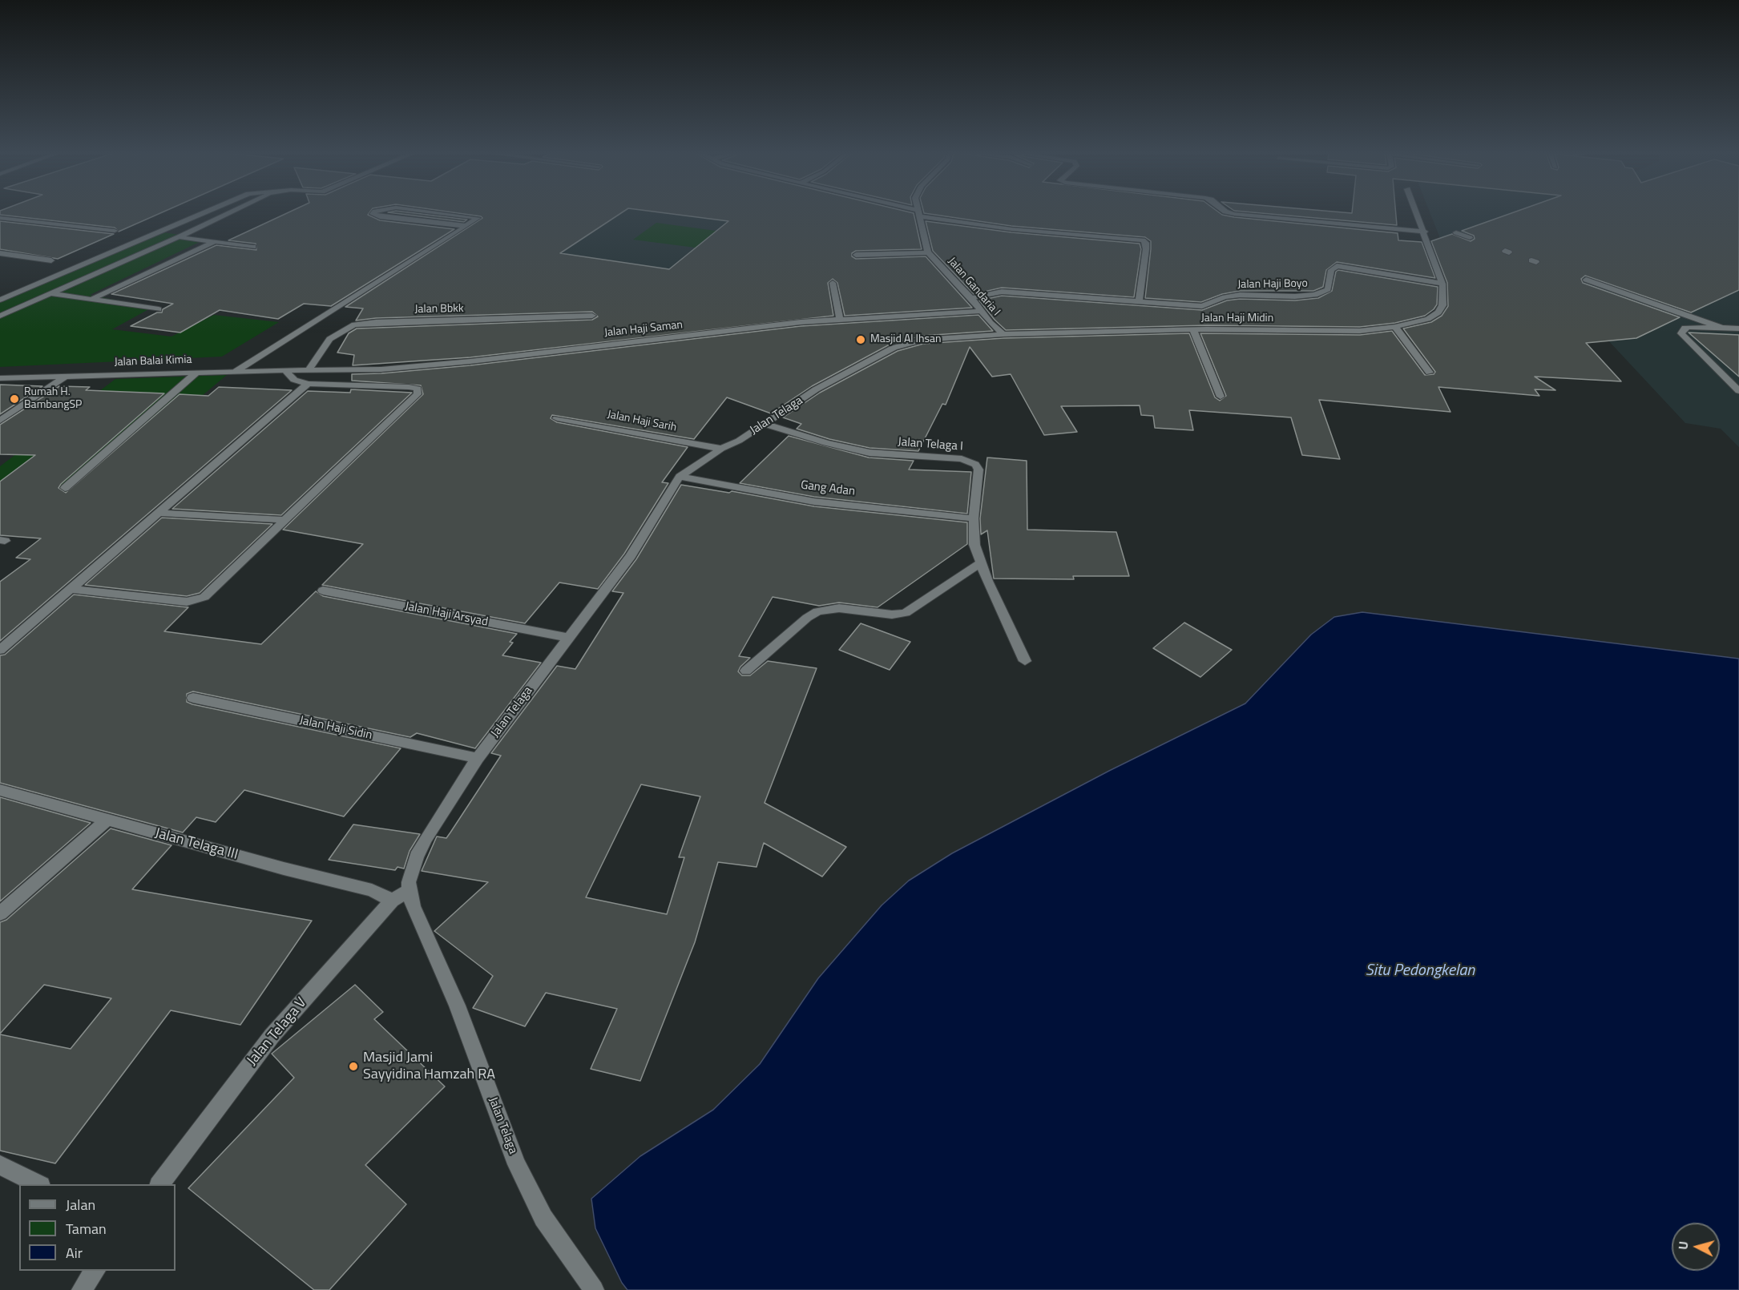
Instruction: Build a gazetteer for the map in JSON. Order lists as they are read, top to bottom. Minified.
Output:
{"streets":{"street":["Jalan Haji Boyo","Jalan Gandaria I","Jalan Bbkk","Jalan Haji Midin","Jalan Haji Saman","Jalan Balai Kimia","Jalan Telaga","Jalan Haji Sarih","Jalan Telaga I","Gang Adan","Jalan Haji Arsyad","Jalan Haji Sidin","Jalan Telaga III","Jalan Telaga V"]},"crossings":[["Jalan Haji Boyo","Jalan Gandaria I"],["Jalan Haji Boyo","Jalan Haji Midin"],["Jalan Gandaria I","Jalan Haji Midin"],["Jalan Gandaria I","Jalan Haji Saman"],["Jalan Gandaria I","Jalan Telaga"],["Jalan Bbkk","Jalan Haji Saman"],["Jalan Bbkk","Jalan Balai Kimia"],["Jalan Haji Midin","Jalan Telaga"],["Jalan Haji Saman","Jalan Balai Kimia"],["Jalan Telaga","Jalan Haji Sarih"],["Jalan Telaga","Jalan Telaga I"],["Jalan Telaga","Gang Adan"],["Jalan Telaga","Jalan Haji Arsyad"],["Jalan Telaga","Jalan Haji Sidin"],["Jalan Telaga","Jalan Telaga V"],["Jalan Telaga I","Gang Adan"],["Jalan Telaga III","Jalan Telaga V"]],"water":["Situ Pedongkelan"],"places":["Masjid Al Ihsan","Rumah H. BambangSP","Masjid Jami Sayyidina Hamzah RA"],"legend":["Jalan","Taman","Air"],"north":"left"}
